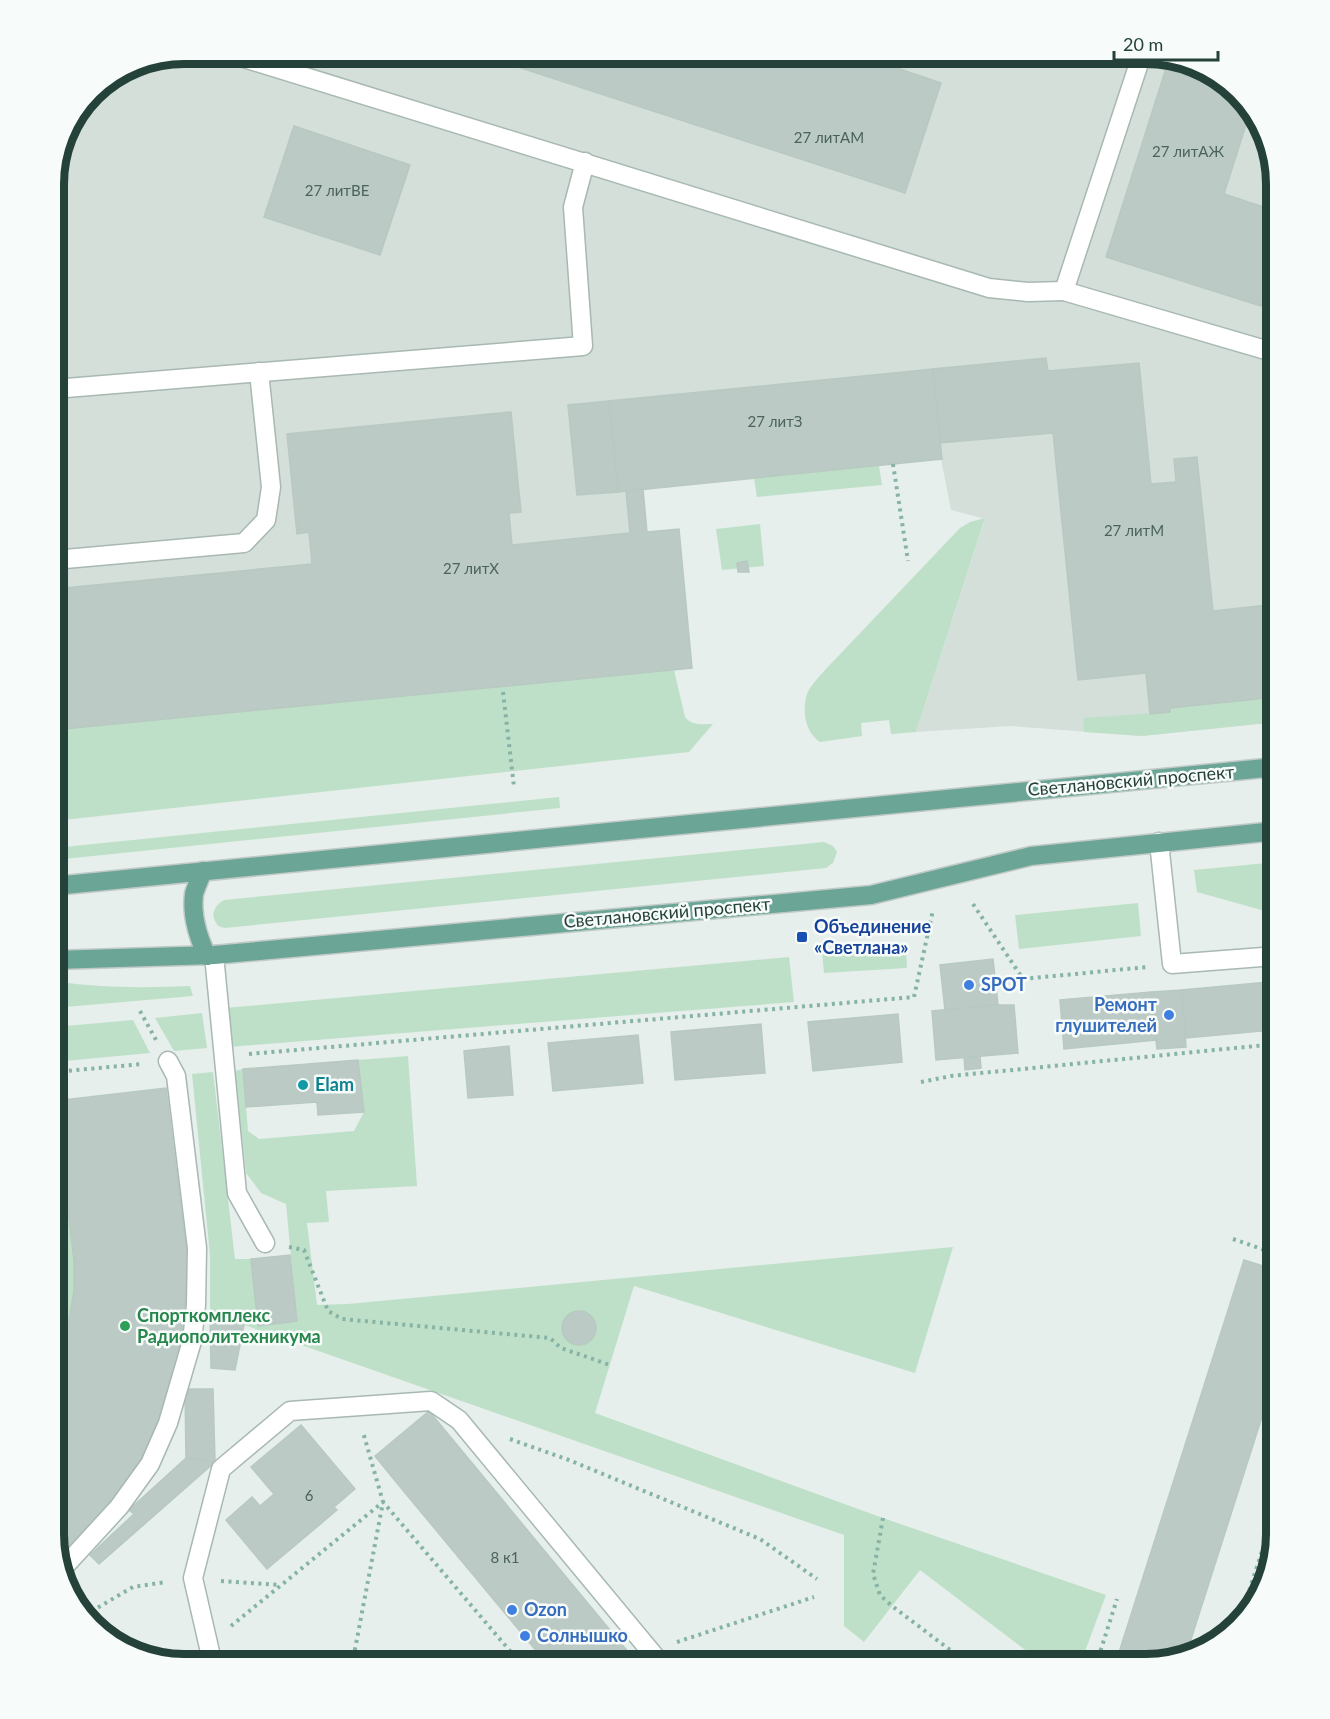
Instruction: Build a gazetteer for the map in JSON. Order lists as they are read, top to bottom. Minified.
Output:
{"streets":{"main road":["Светлановский проспект"]},"places":{"transit":["Объединение «Светлана»"],"other":["SPOT","Ремонт глушителей","Elam","Спорткомплекс Радиополитехникума","Ozon","Солнышко"]},"house_numbers":["27 литАМ","27 литАЖ","27 литВЕ","27 литЗ","27 литМ","27 литХ","6","8 к1"],"scale_bar":"20 m"}
